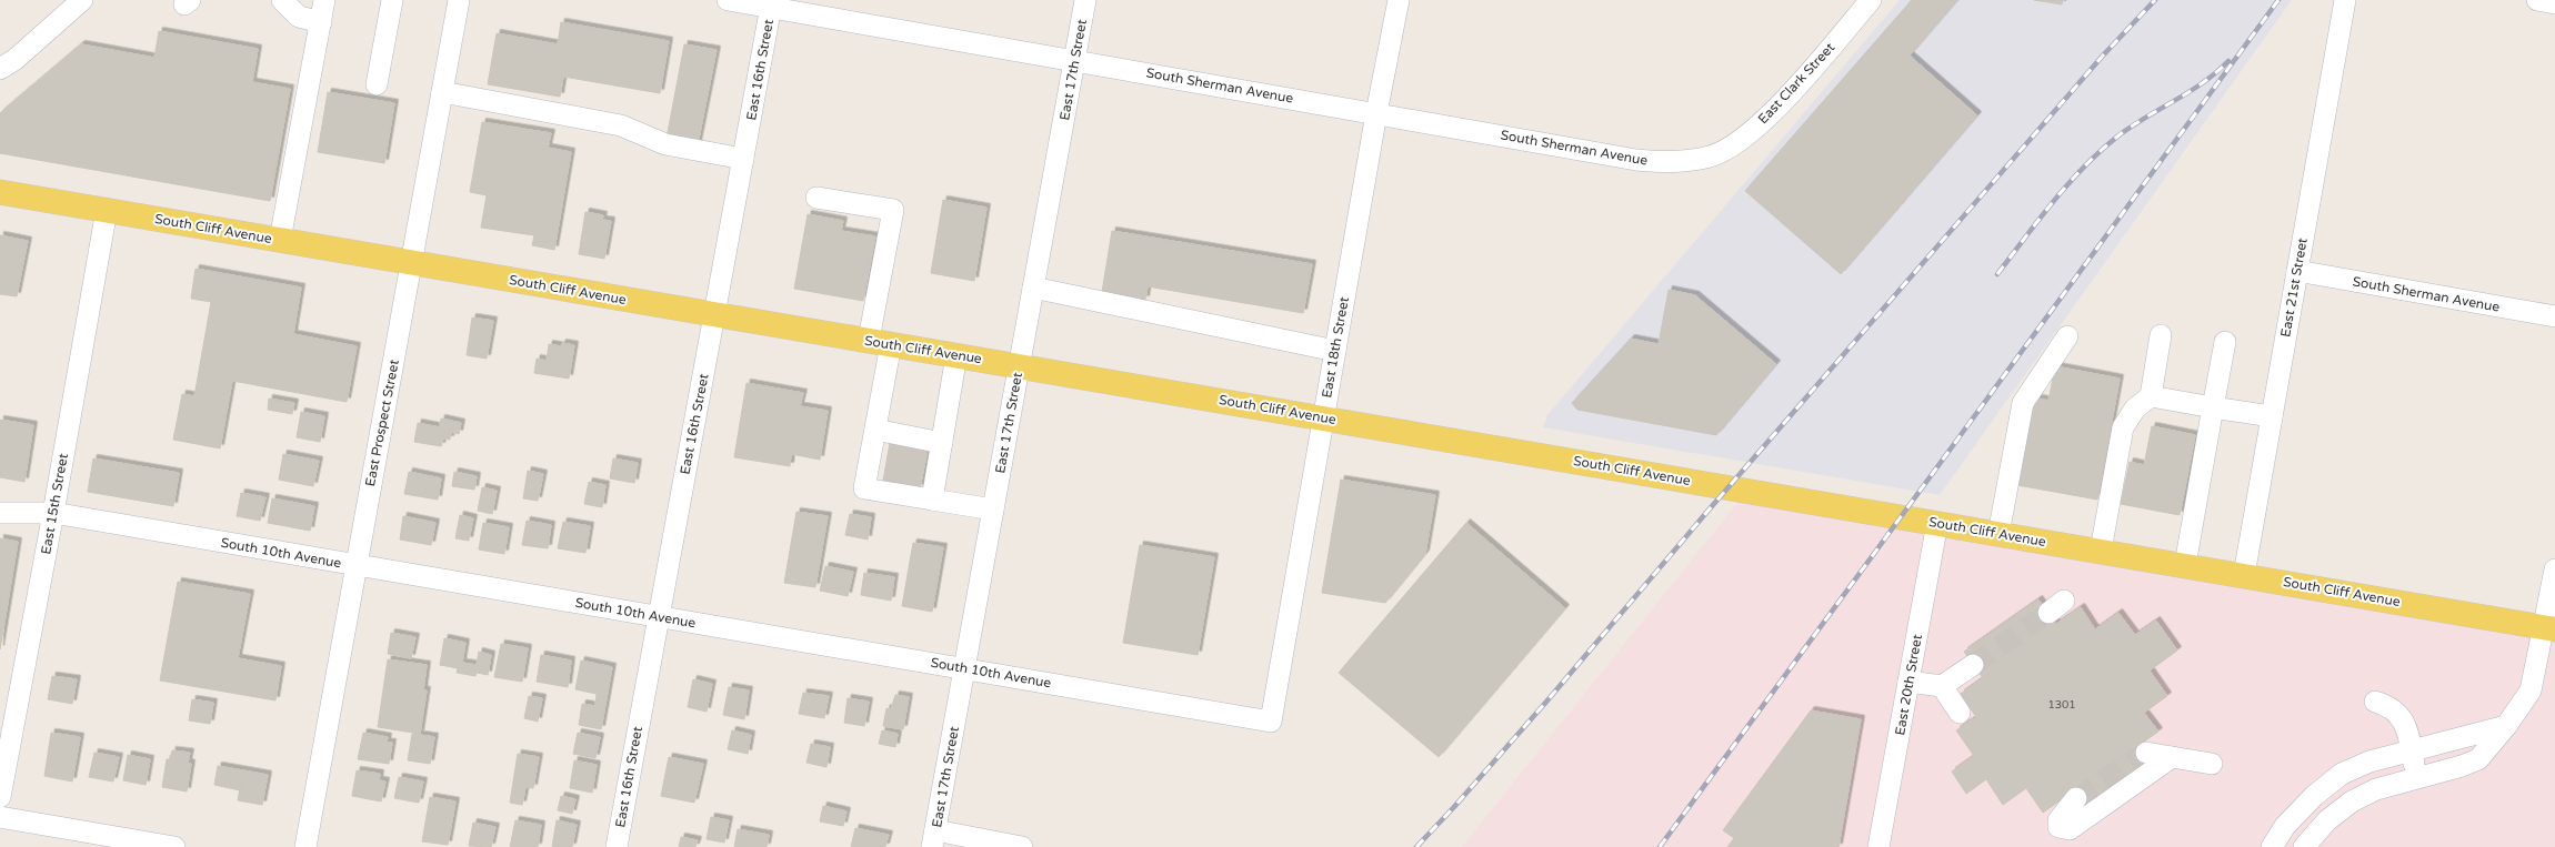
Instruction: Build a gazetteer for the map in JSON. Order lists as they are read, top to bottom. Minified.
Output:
{"streets":{"main road":["South Cliff Avenue"],"street":["East 16th Street","East 17th Street","East Clark Street","South Sherman Avenue","East 21st Street","East 18th Street","East Prospect Street","East 15th Street","South 10th Avenue","East 20th Street"]},"crossings":[["East 16th Street","South Sherman Avenue"],["East 16th Street","South Cliff Avenue"],["East 16th Street","South 10th Avenue"],["East 17th Street","South Sherman Avenue"],["East 17th Street","South Cliff Avenue"],["East 17th Street","South 10th Avenue"],["East Clark Street","South Sherman Avenue"],["South Sherman Avenue","East 21st Street"],["South Sherman Avenue","East 18th Street"],["South Cliff Avenue","East 21st Street"],["South Cliff Avenue","East 18th Street"],["South Cliff Avenue","East Prospect Street"],["South Cliff Avenue","East 15th Street"],["South Cliff Avenue","East 20th Street"],["East 18th Street","South 10th Avenue"],["East Prospect Street","South 10th Avenue"],["East 15th Street","South 10th Avenue"]],"house_numbers":["1301"]}
